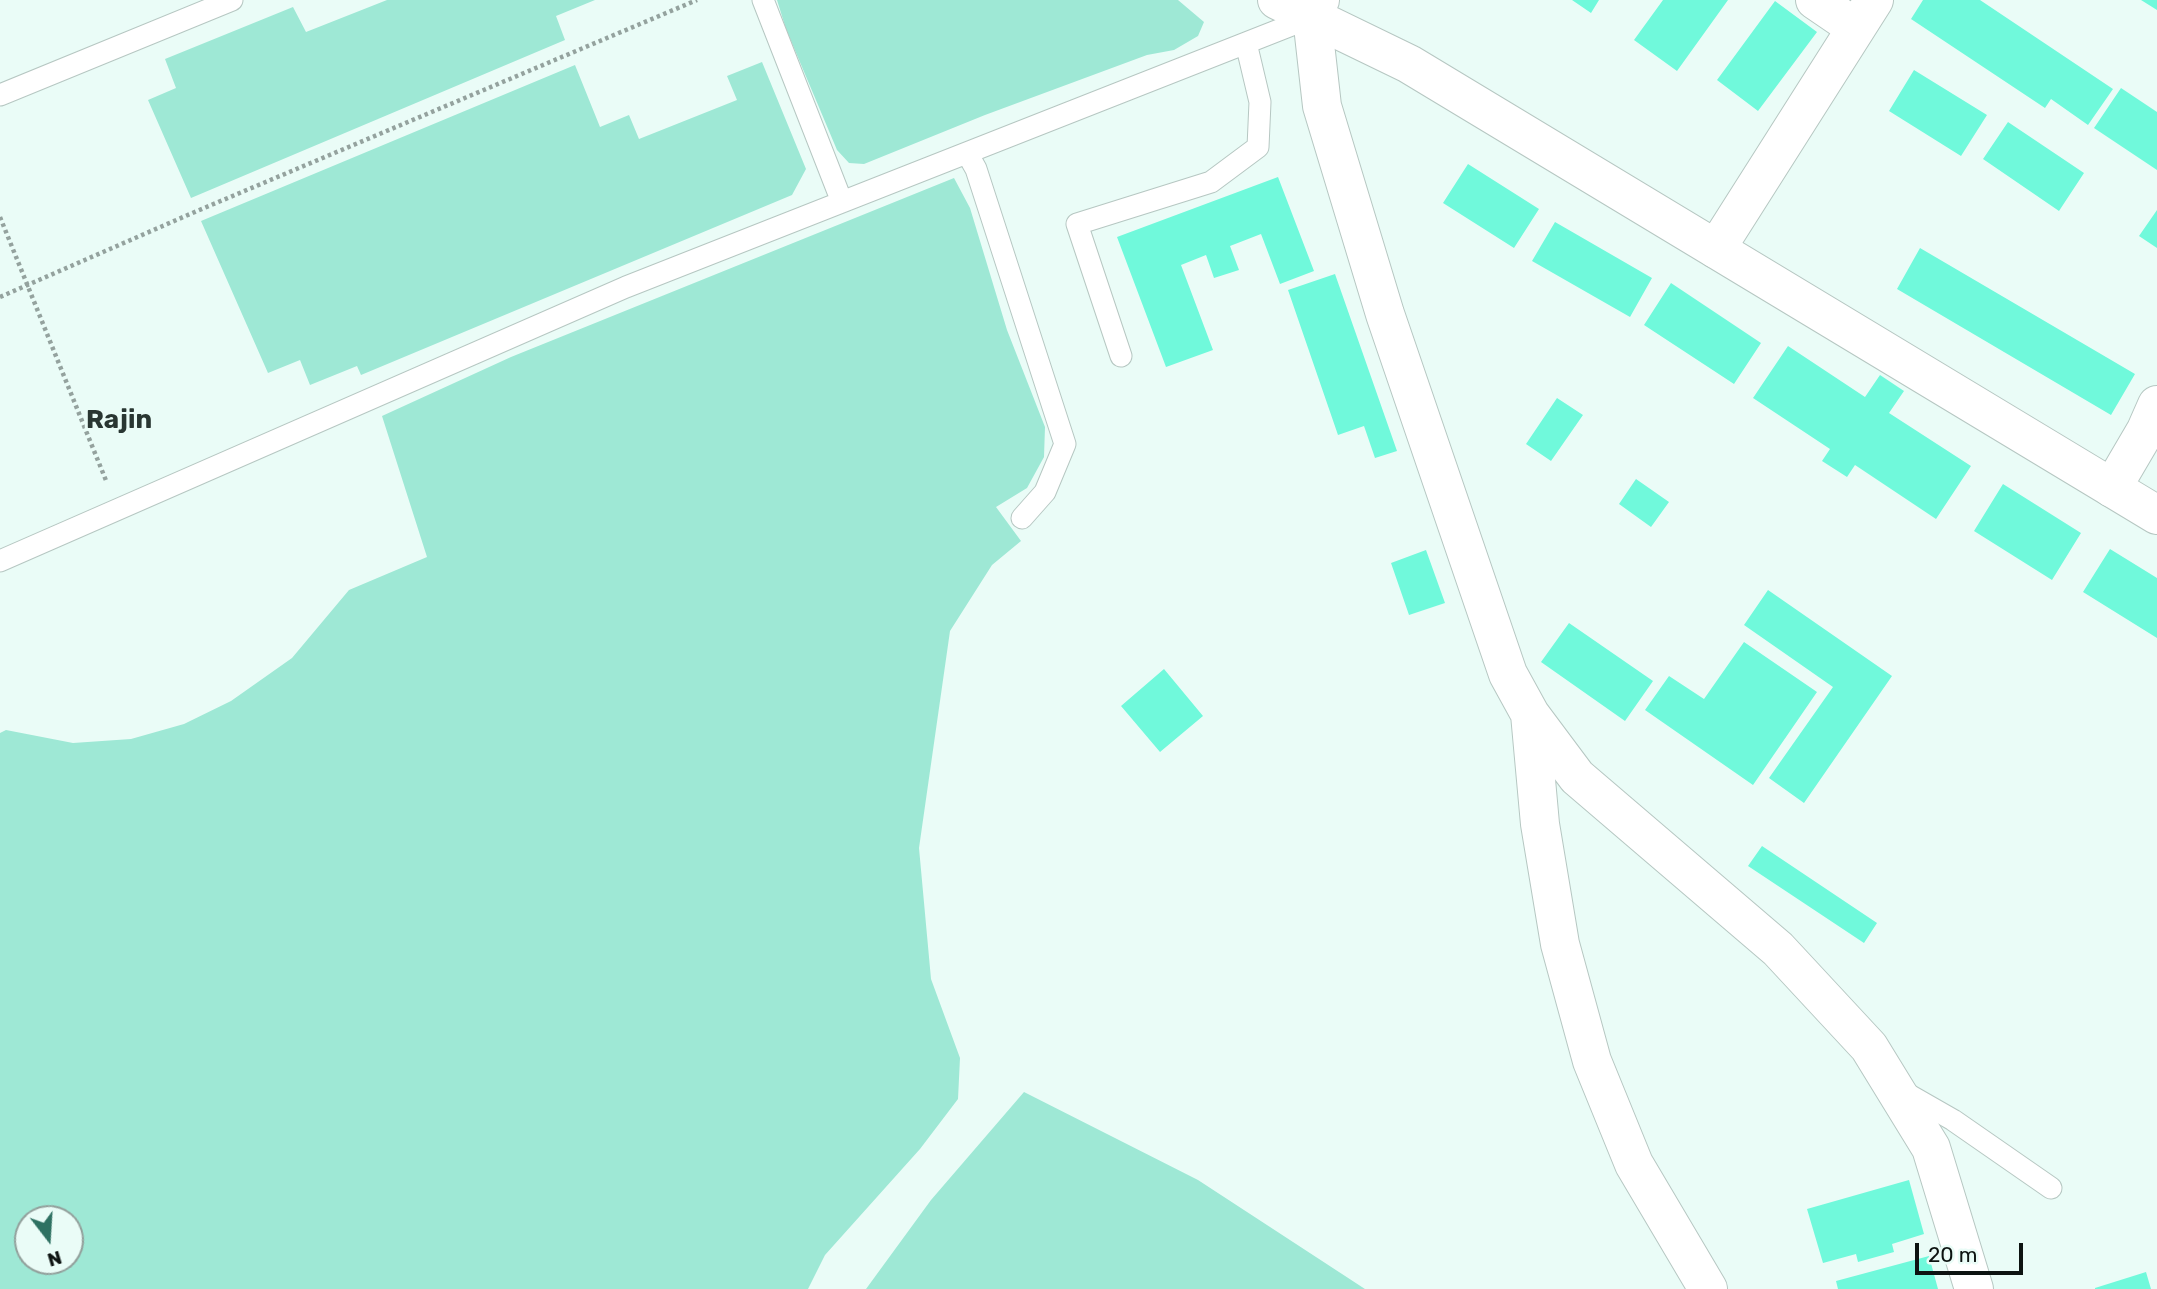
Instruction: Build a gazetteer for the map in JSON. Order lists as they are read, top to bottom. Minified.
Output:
{"districts":["Rajin"],"scale_bar":"20 m","north":"bottom"}
